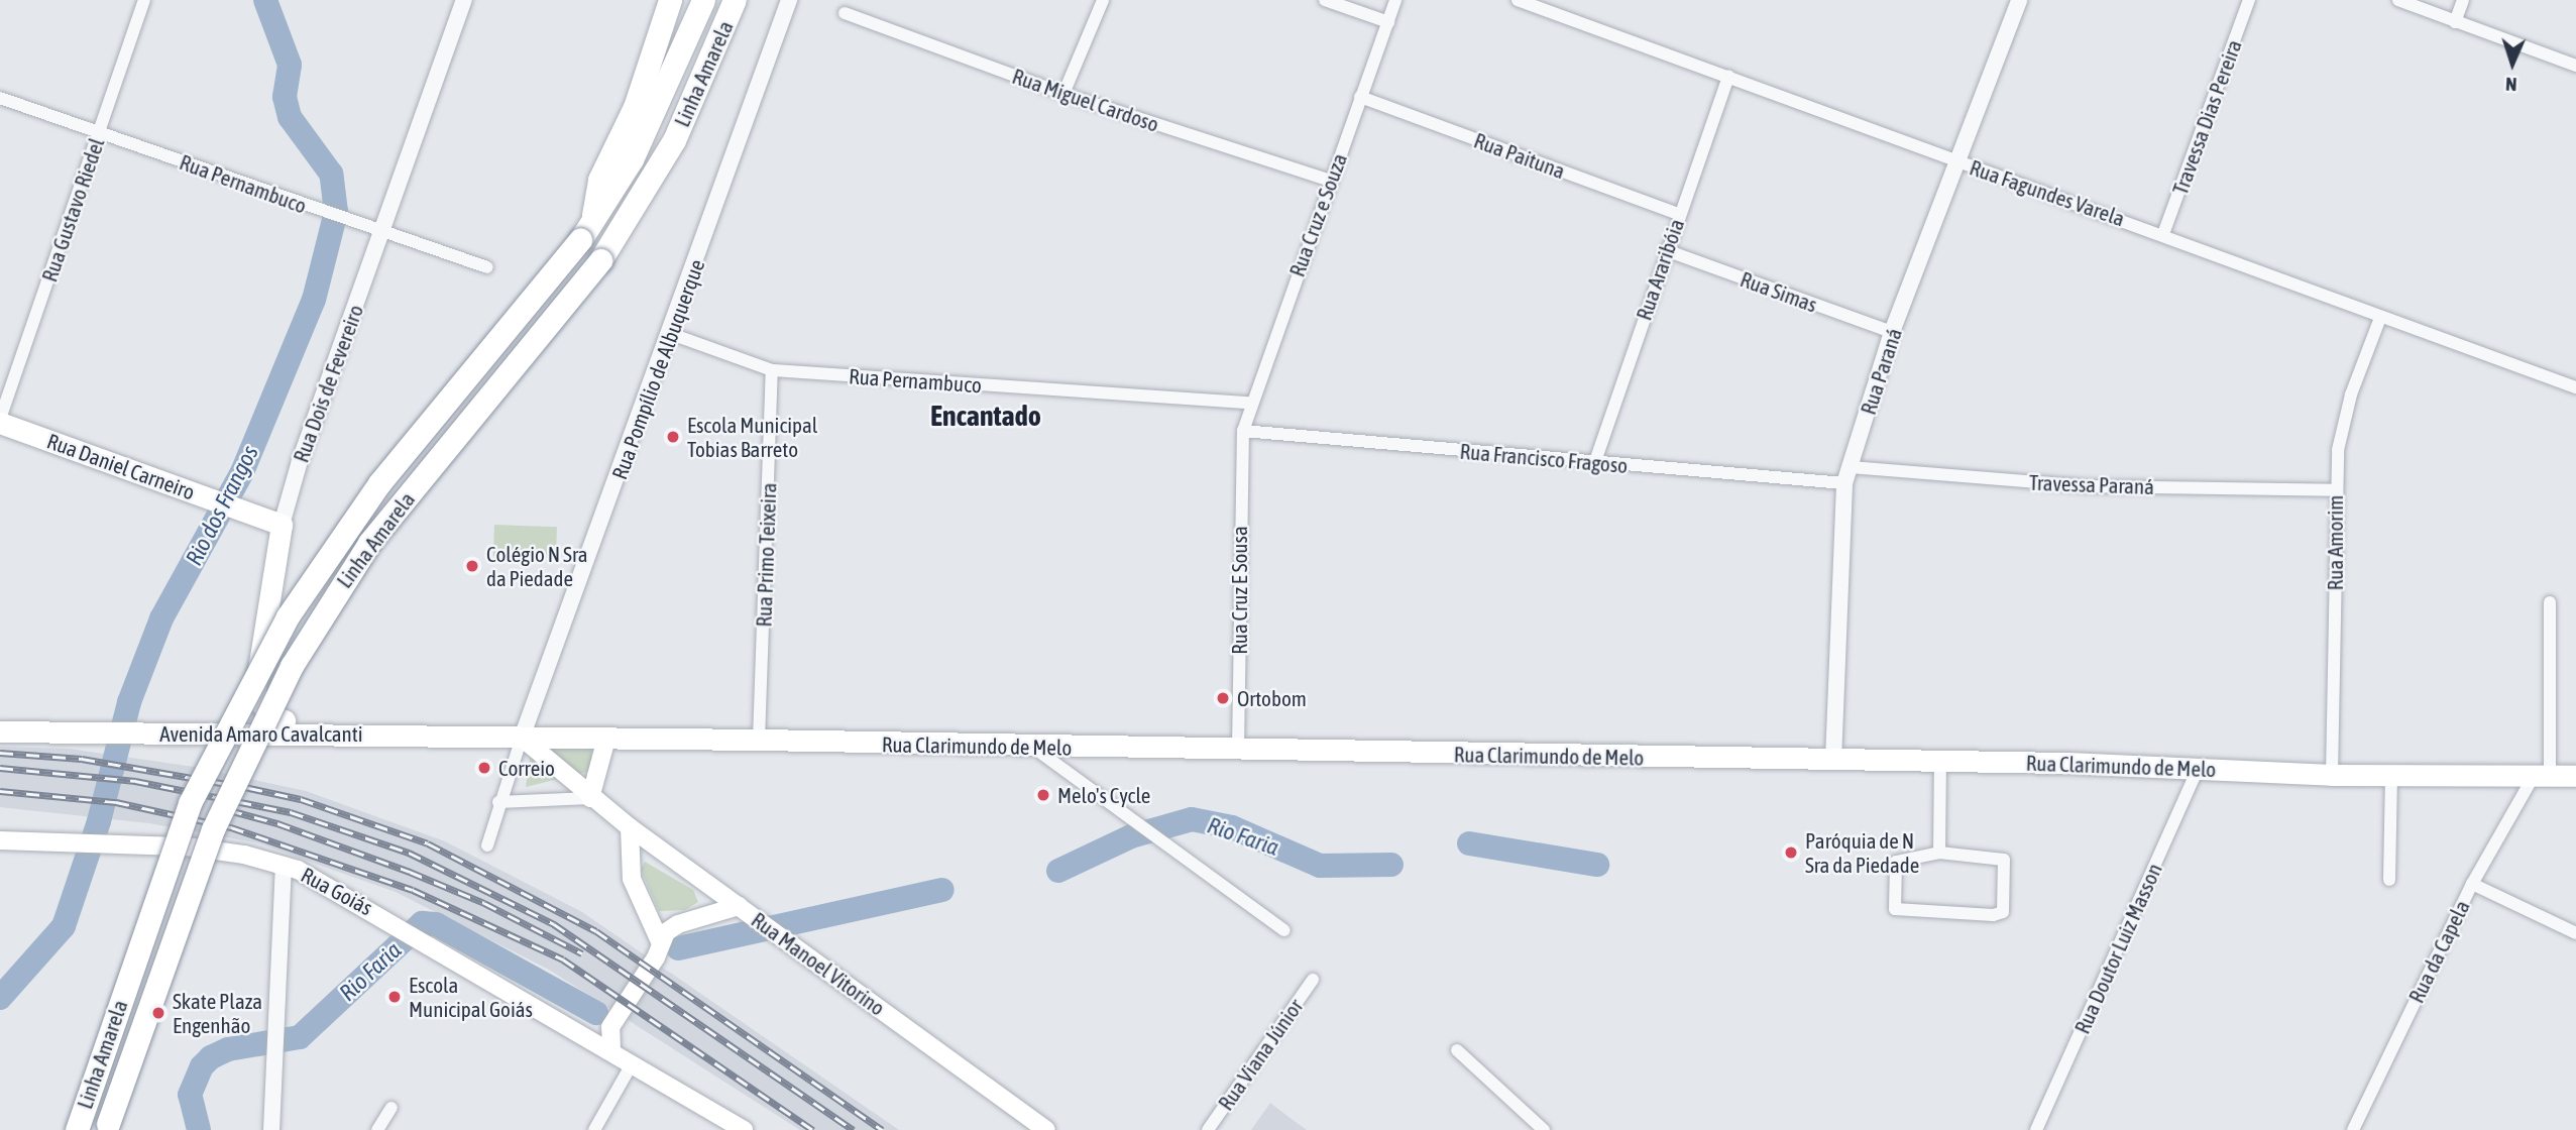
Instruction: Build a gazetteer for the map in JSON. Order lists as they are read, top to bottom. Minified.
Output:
{"streets":{"highway":["Linha Amarela"],"main road":["Rua Dois de Fevereiro","Rua Daniel Carneiro","Avenida Amaro Cavalcanti","Rua Clarimundo de Melo","Rua Goiás","Rua Manoel Vitorino"],"street":["Rua Miguel Cardoso","Travessa Dias Pereira","Rua Paituna","Rua Pernambuco","Rua Fagundes Varela","Rua Gustavo Riedel","Rua Cruz e Souza","Rua Araribóia","Rua Simas","Rua Pompílio de Albuquerque","Rua Paraná","Rua Francisco Fragoso","Travessa Paraná","Rua Amorim","Rua Primo Teixeira","Rua Cruz E Sousa","Rua Doutor Luiz Masson","Rua da Capela","Rua Viana Júnior"]},"crossings":[["Rua Miguel Cardoso","Rua Cruz e Souza"],["Travessa Dias Pereira","Rua Fagundes Varela"],["Rua Paituna","Rua Cruz e Souza"],["Rua Paituna","Rua Araribóia"],["Rua Pernambuco","Rua Gustavo Riedel"],["Rua Pernambuco","Rua Cruz e Souza"],["Rua Pernambuco","Rua Pompílio de Albuquerque"],["Rua Pernambuco","Rua Dois de Fevereiro"],["Rua Pernambuco","Rua Primo Teixeira"],["Rua Fagundes Varela","Rua Araribóia"],["Rua Fagundes Varela","Rua Paraná"],["Rua Fagundes Varela","Rua Amorim"],["Rua Gustavo Riedel","Rua Daniel Carneiro"],["Rua Cruz e Souza","Rua Francisco Fragoso"],["Rua Cruz e Souza","Rua Cruz E Sousa"],["Rua Araribóia","Rua Simas"],["Rua Araribóia","Rua Francisco Fragoso"],["Rua Simas","Rua Paraná"],["Rua Pompílio de Albuquerque","Avenida Amaro Cavalcanti"],["Rua Pompílio de Albuquerque","Rua Clarimundo de Melo"],["Rua Pompílio de Albuquerque","Rua Manoel Vitorino"],["Rua Paraná","Rua Francisco Fragoso"],["Rua Paraná","Travessa Paraná"],["Rua Paraná","Rua Clarimundo de Melo"],["Rua Dois de Fevereiro","Rua Daniel Carneiro"],["Rua Francisco Fragoso","Rua Cruz E Sousa"],["Travessa Paraná","Rua Amorim"],["Rua Amorim","Rua Clarimundo de Melo"],["Rua Primo Teixeira","Rua Clarimundo de Melo"],["Rua Cruz E Sousa","Rua Clarimundo de Melo"],["Avenida Amaro Cavalcanti","Rua Clarimundo de Melo"],["Avenida Amaro Cavalcanti","Rua Manoel Vitorino"],["Rua Clarimundo de Melo","Rua Doutor Luiz Masson"],["Rua Clarimundo de Melo","Rua da Capela"],["Rua Clarimundo de Melo","Rua Manoel Vitorino"]],"districts":["Encantado"],"water":["Rio dos Frangos","Rio Faria"],"places":["Escola Municipal Tobias Barreto","Colégio N Sra da Piedade","Ortobom","Correio","Melo's Cycle","Paróquia de N Sra da Piedade","Escola Municipal Goiás","Skate Plaza Engenhão"],"north":"bottom"}
